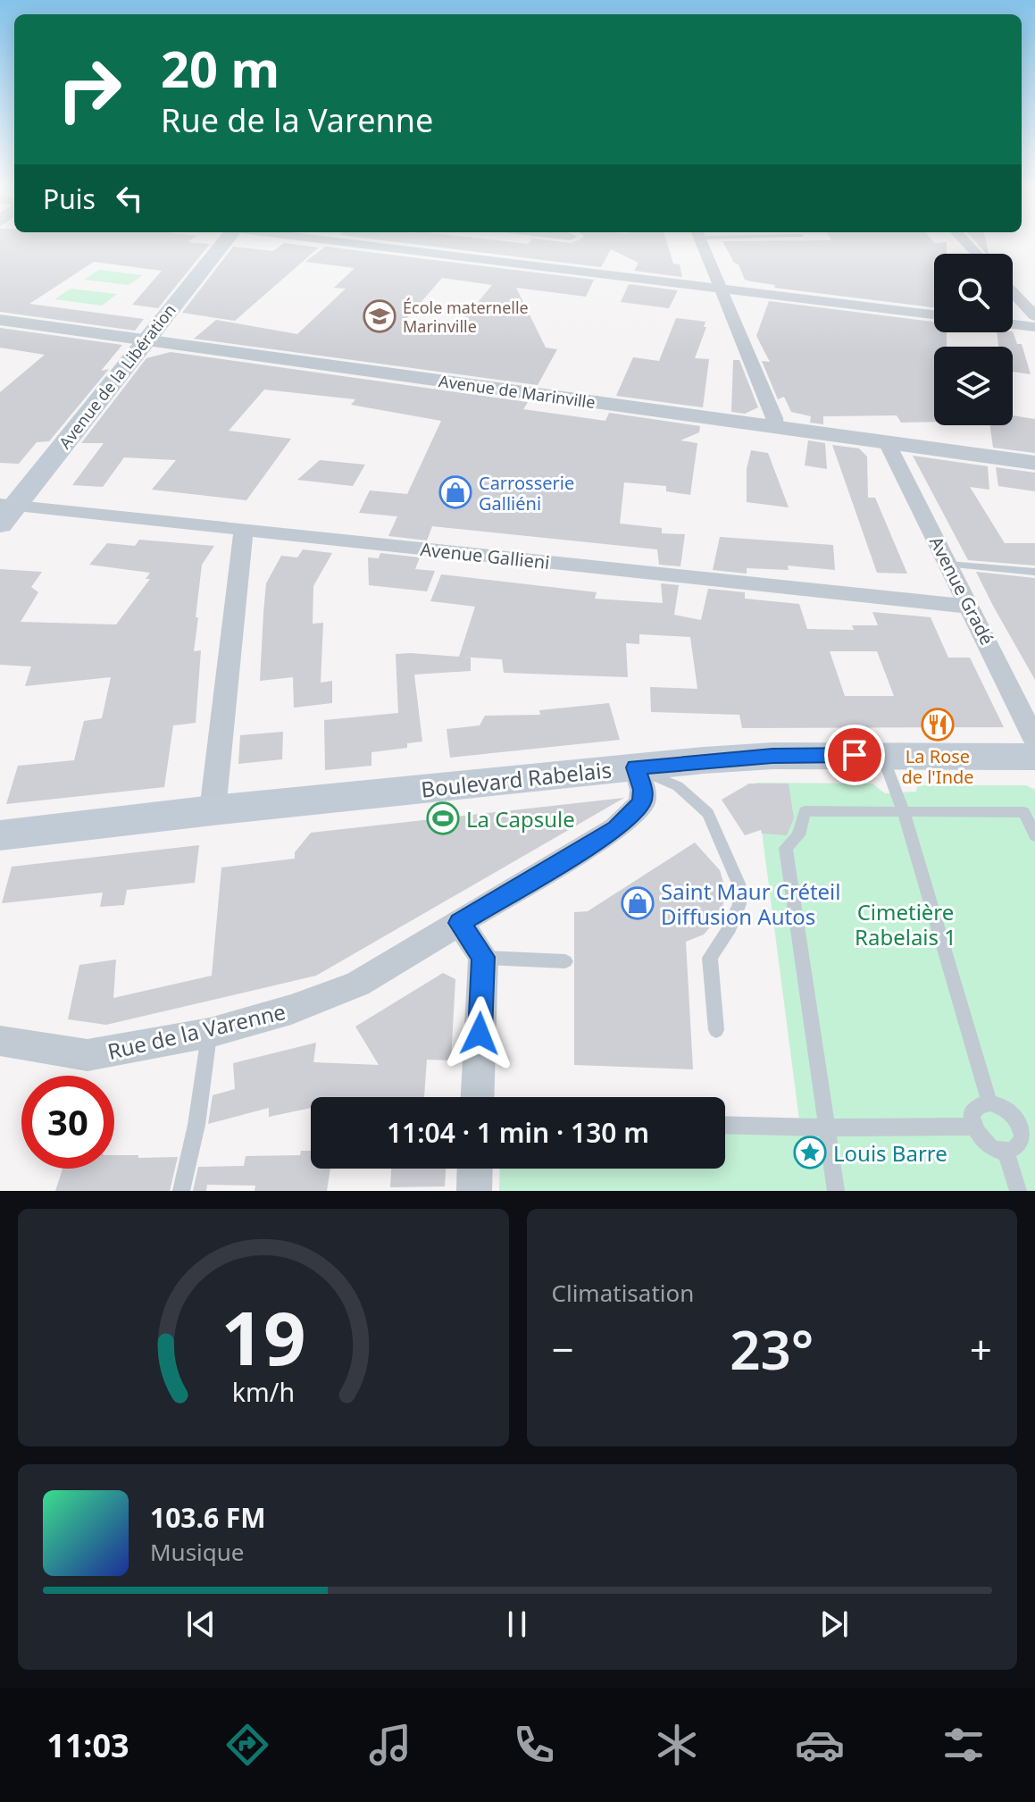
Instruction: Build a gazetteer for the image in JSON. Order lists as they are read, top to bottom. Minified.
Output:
{"streets":{"main road":["Avenue de la Libération","Boulevard Rabelais"],"street":["Avenue de Marinville","Avenue Gallieni","Avenue Gradé","Rue de la Varenne"]},"crossings":[["Avenue de la Libération","Avenue de Marinville"],["Avenue de la Libération","Avenue Gallieni"],["Avenue de Marinville","Avenue Gradé"],["Avenue Gallieni","Avenue Gradé"],["Boulevard Rabelais","Rue de la Varenne"]],"parks":["Cimetière Rabelais 1"],"places":{"school or university":["École maternelle Marinville"],"shop":["Carrosserie Galliéni","Saint Maur Créteil Diffusion Autos"],"restaurant":["La Rose de l'Inde"],"sports":["La Capsule"],"place":["Louis Barre"]},"page":{"turn":["20 m","Rue de la Varenne"],"then":"Puis","limit":"30","trip":"11:04 · 1 min · 130 m","tile":"Climatisation","heat":["−","23°","+"],"song":["103.6 FM","Musique"],"tabs":"11:03","gauge":["19","km/h"]}}
